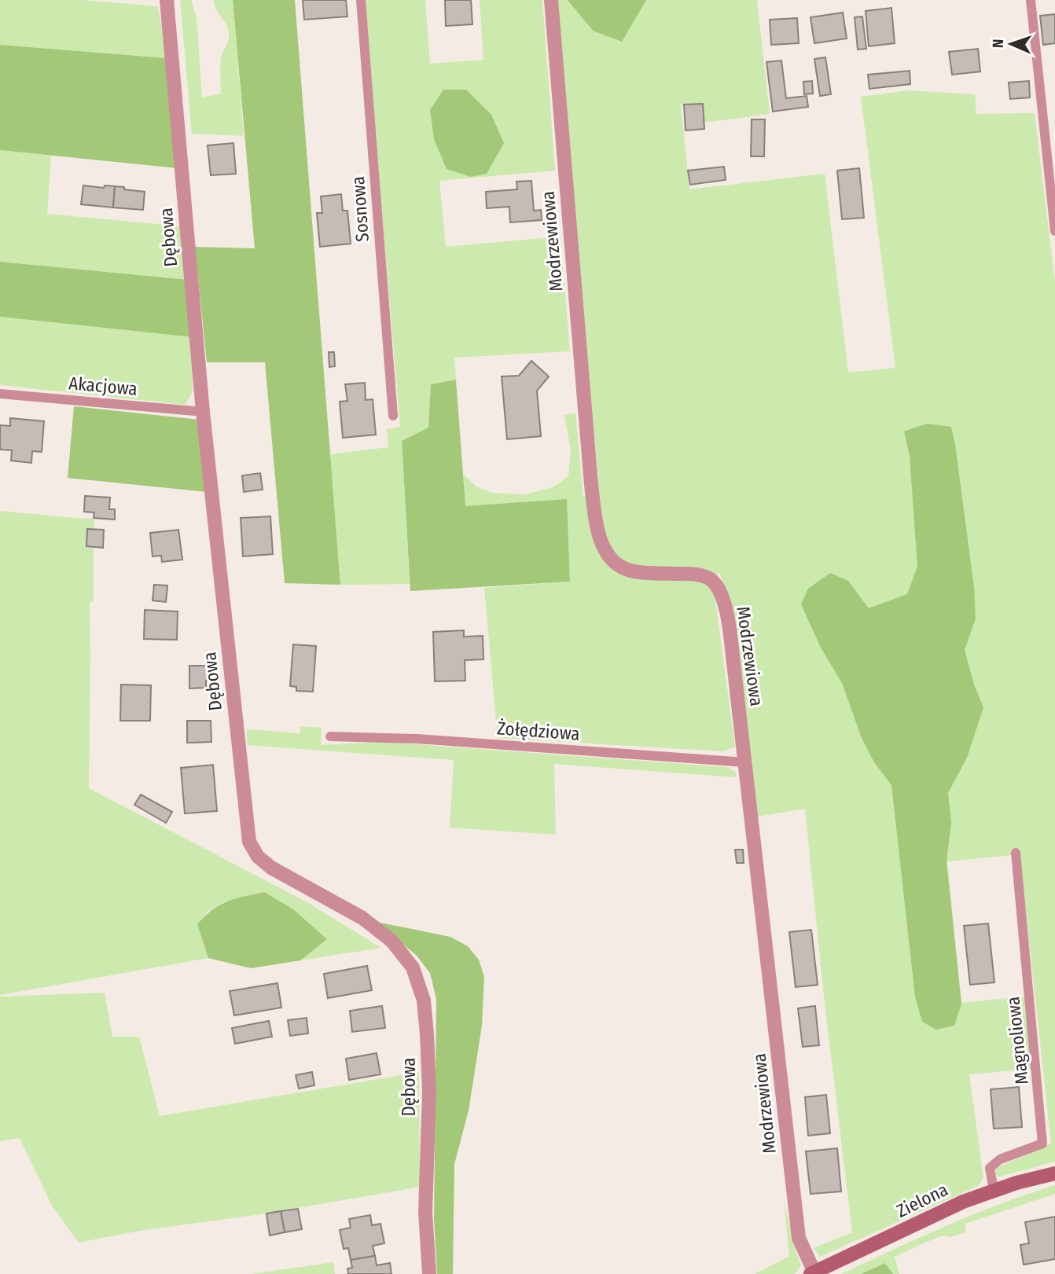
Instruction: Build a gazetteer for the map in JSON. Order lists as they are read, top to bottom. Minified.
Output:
{"streets":{"street":["Dębowa","Modrzewiowa","Zielona"],"lane":["Sosnowa","Akacjowa","Żołędziowa","Magnoliowa"]},"crossings":[["Dębowa","Akacjowa"],["Modrzewiowa","Żołędziowa"],["Modrzewiowa","Zielona"],["Magnoliowa","Zielona"]],"north":"left"}
